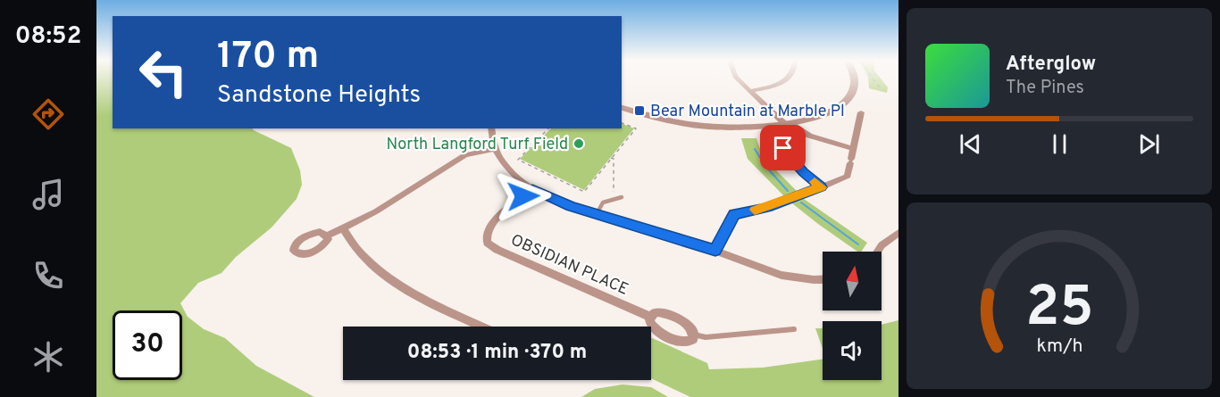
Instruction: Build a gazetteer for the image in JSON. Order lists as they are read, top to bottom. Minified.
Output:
{"streets":{"street":["OBSIDIAN PLACE"]},"places":{"transit":["Bear Mountain at Marble Pl"],"other":["North Langford Turf Field"]},"north":"top","page":{"tabs":"08:52","turn":["170 m","Sandstone Heights"],"song":["Afterglow","The Pines"],"limit":"30","trip":"08:53 · 1 min · 370 m","gauge":["25","km/h"]}}
